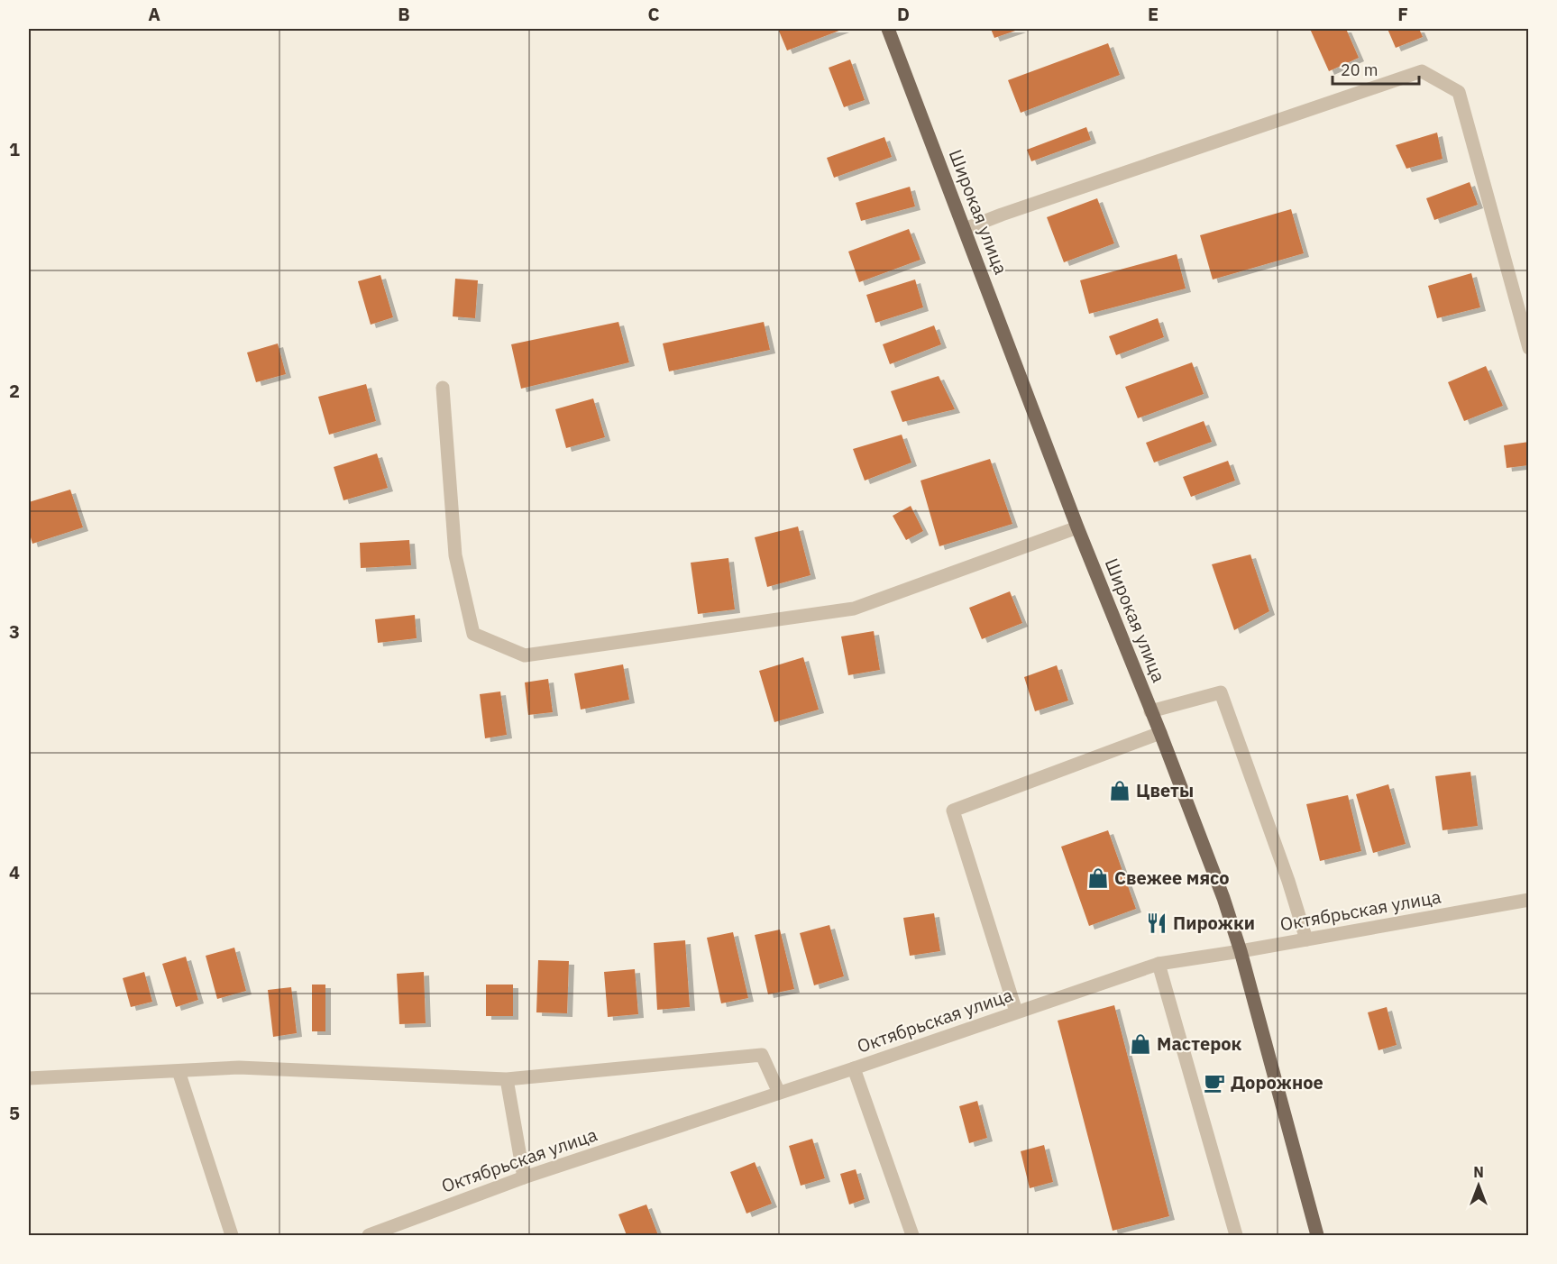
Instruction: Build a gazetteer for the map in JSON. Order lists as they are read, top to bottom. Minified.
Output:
{"streets":{"main road":["Широкая улица"],"street":["Октябрьская улица"]},"crossings":[["Широкая улица","Октябрьская улица"]],"places":{"shop":["Цветы","Свежее мясо","Мастерок"],"restaurant":["Пирожки"],"cafe":["Дорожное"]},"scale_bar":"20 m","north":"top","grid":{"columns":["A","B","C","D","E","F"],"rows":["1","2","3","4","5"]}}
